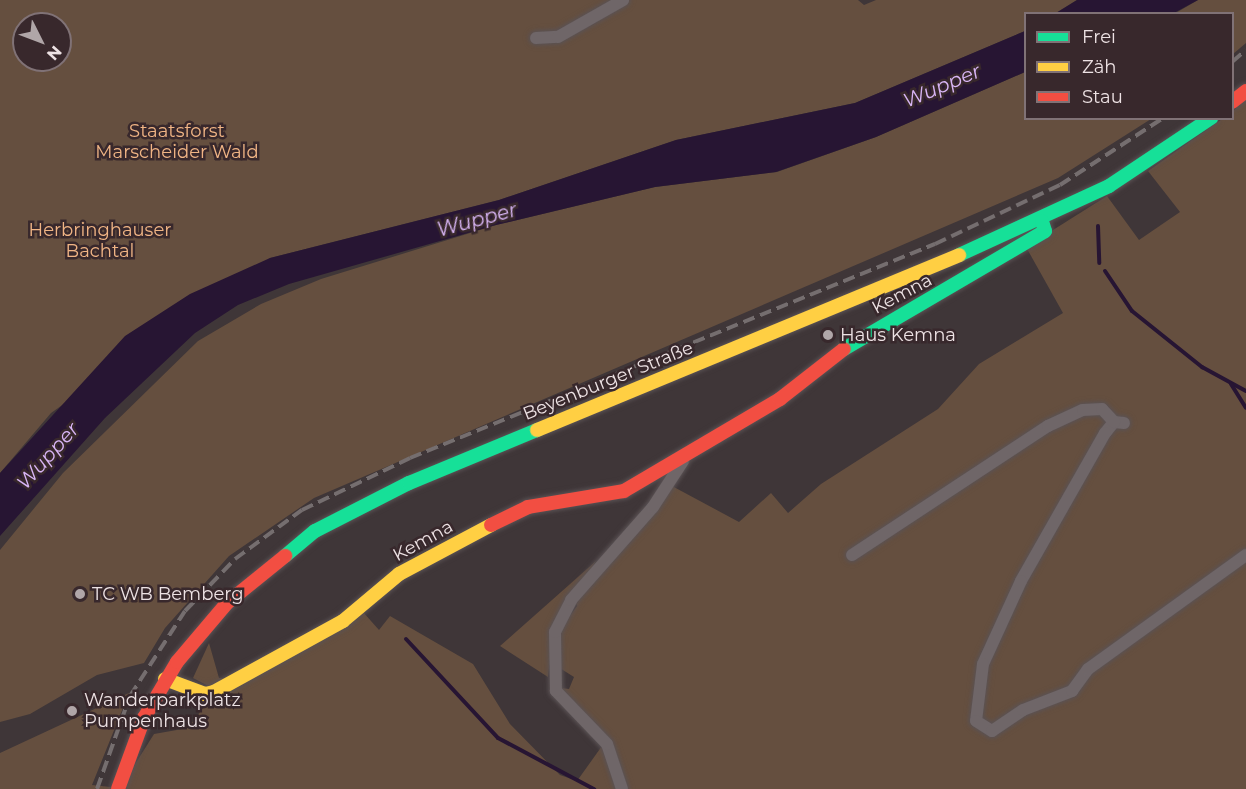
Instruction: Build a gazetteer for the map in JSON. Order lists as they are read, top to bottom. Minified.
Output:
{"streets":{"main road":["Kemna","Beyenburger Straße"]},"crossings":[["Kemna","Beyenburger Straße"]],"water":["Wupper"],"parks":["Staatsforst Marscheider Wald","Herbringhauser Bachtal"],"places":["Haus Kemna","TC WB Bemberg","Wanderparkplatz Pumpenhaus"],"legend":["Frei","Zäh","Stau"],"north":"bottom right"}
